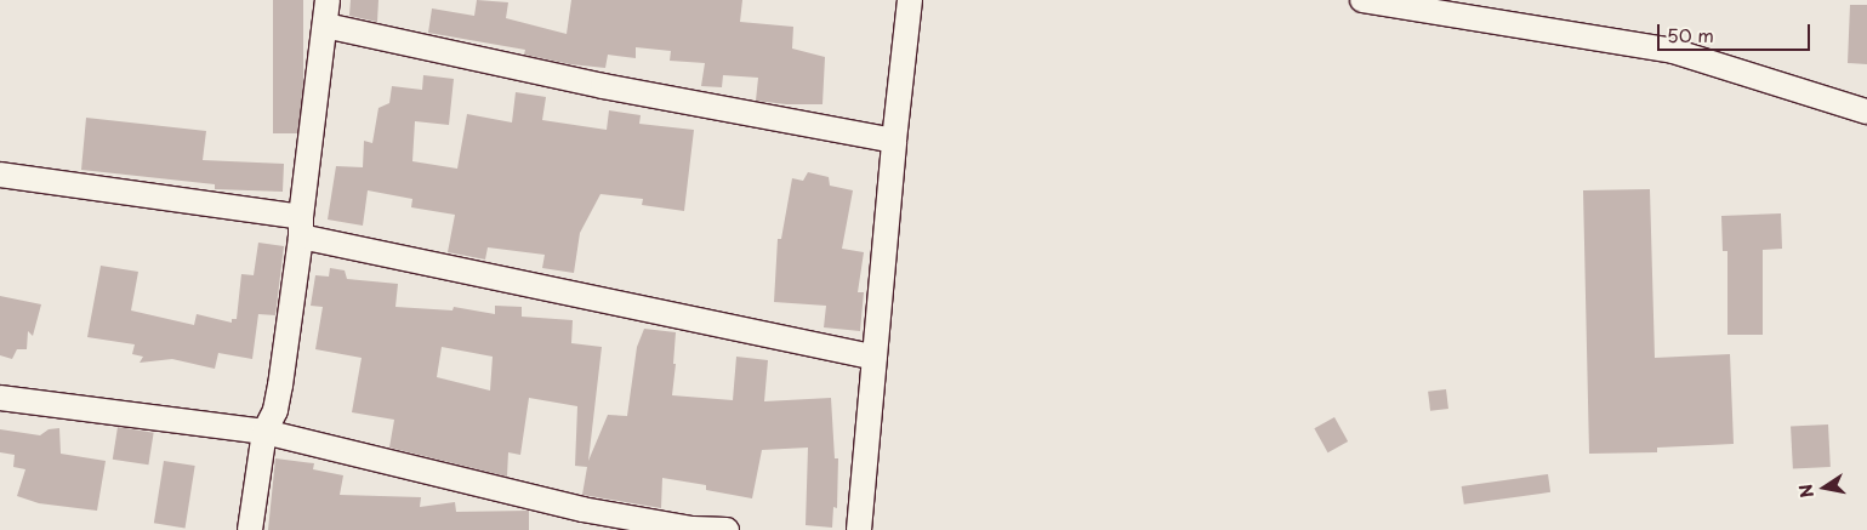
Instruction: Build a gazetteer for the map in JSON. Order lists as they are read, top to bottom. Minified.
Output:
{"scale_bar":"50 m","north":"left"}
